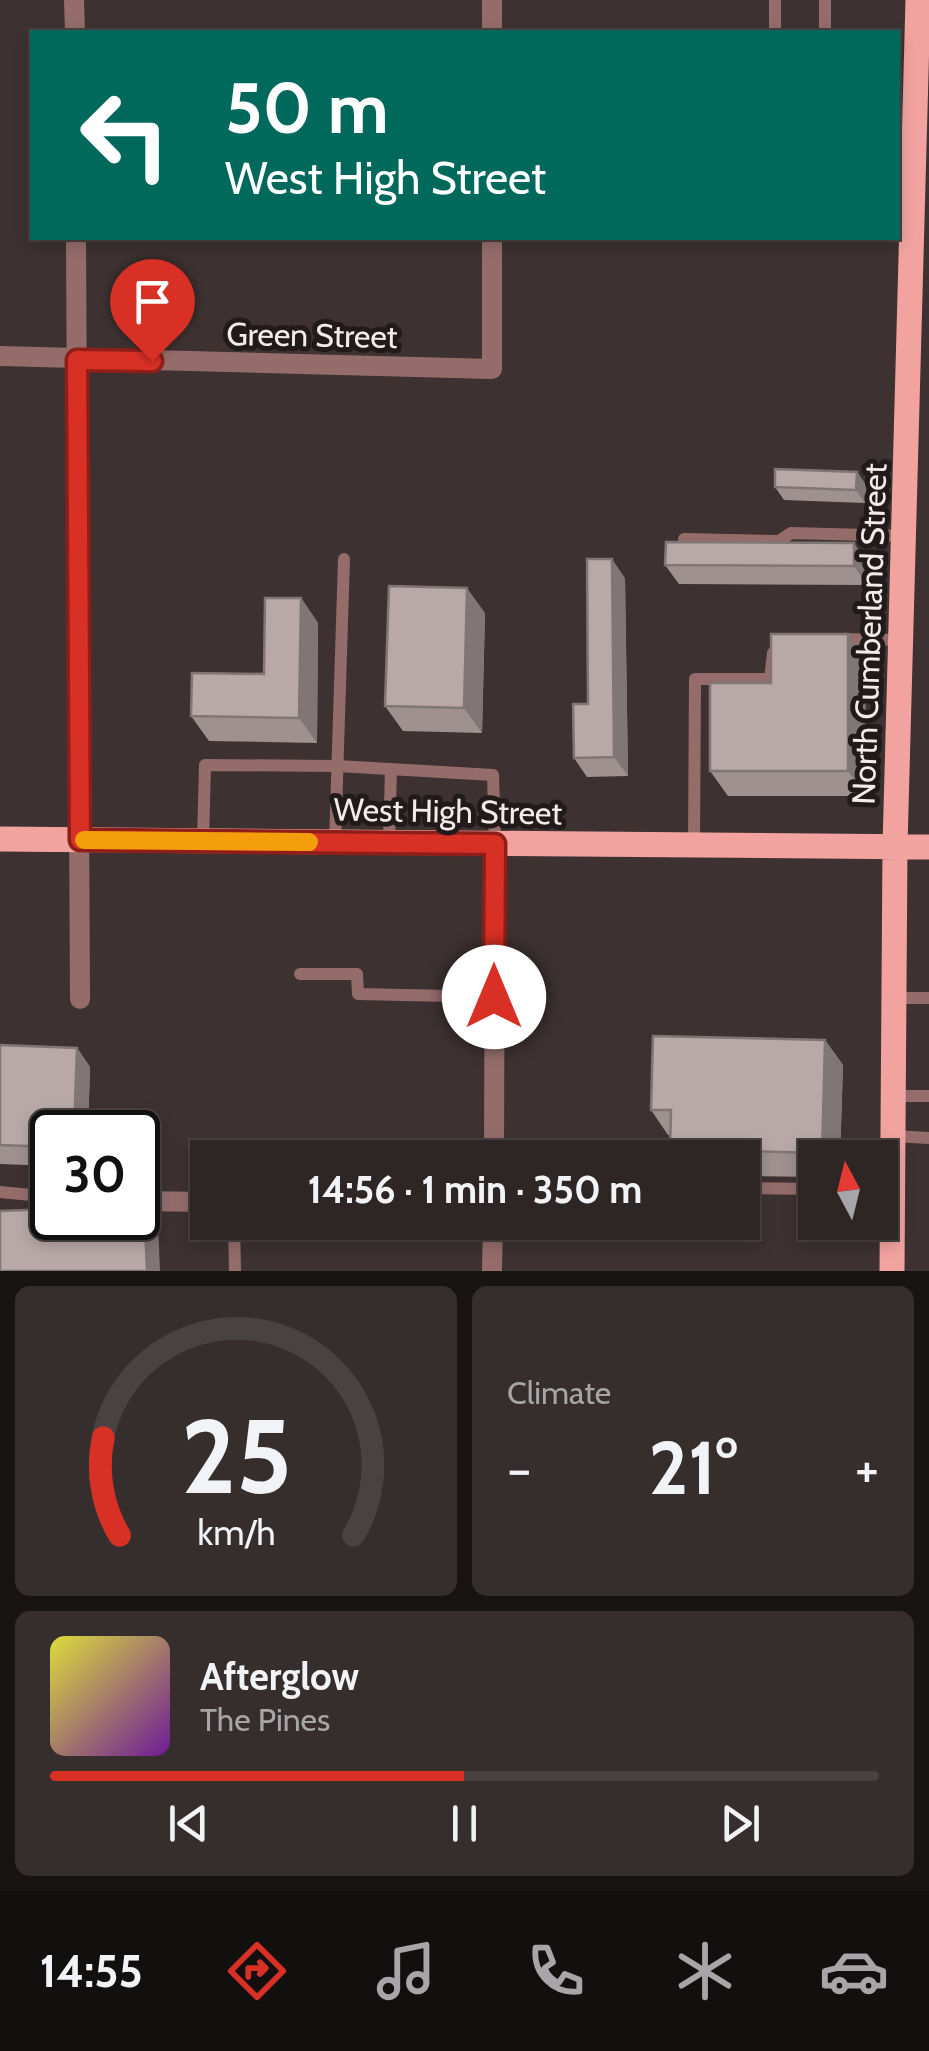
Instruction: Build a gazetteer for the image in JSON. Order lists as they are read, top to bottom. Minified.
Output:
{"streets":{"main road":["North Cumberland Street","West High Street"],"street":["Green Street"]},"crossings":[["North Cumberland Street","West High Street"]],"north":"top","page":{"turn":["50 m","West High Street"],"limit":"30","trip":"14:56 · 1 min · 350 m","tile":"Climate","heat":["−","21°","+"],"song":["Afterglow","The Pines"],"tabs":"14:55","gauge":["25","km/h"]}}
